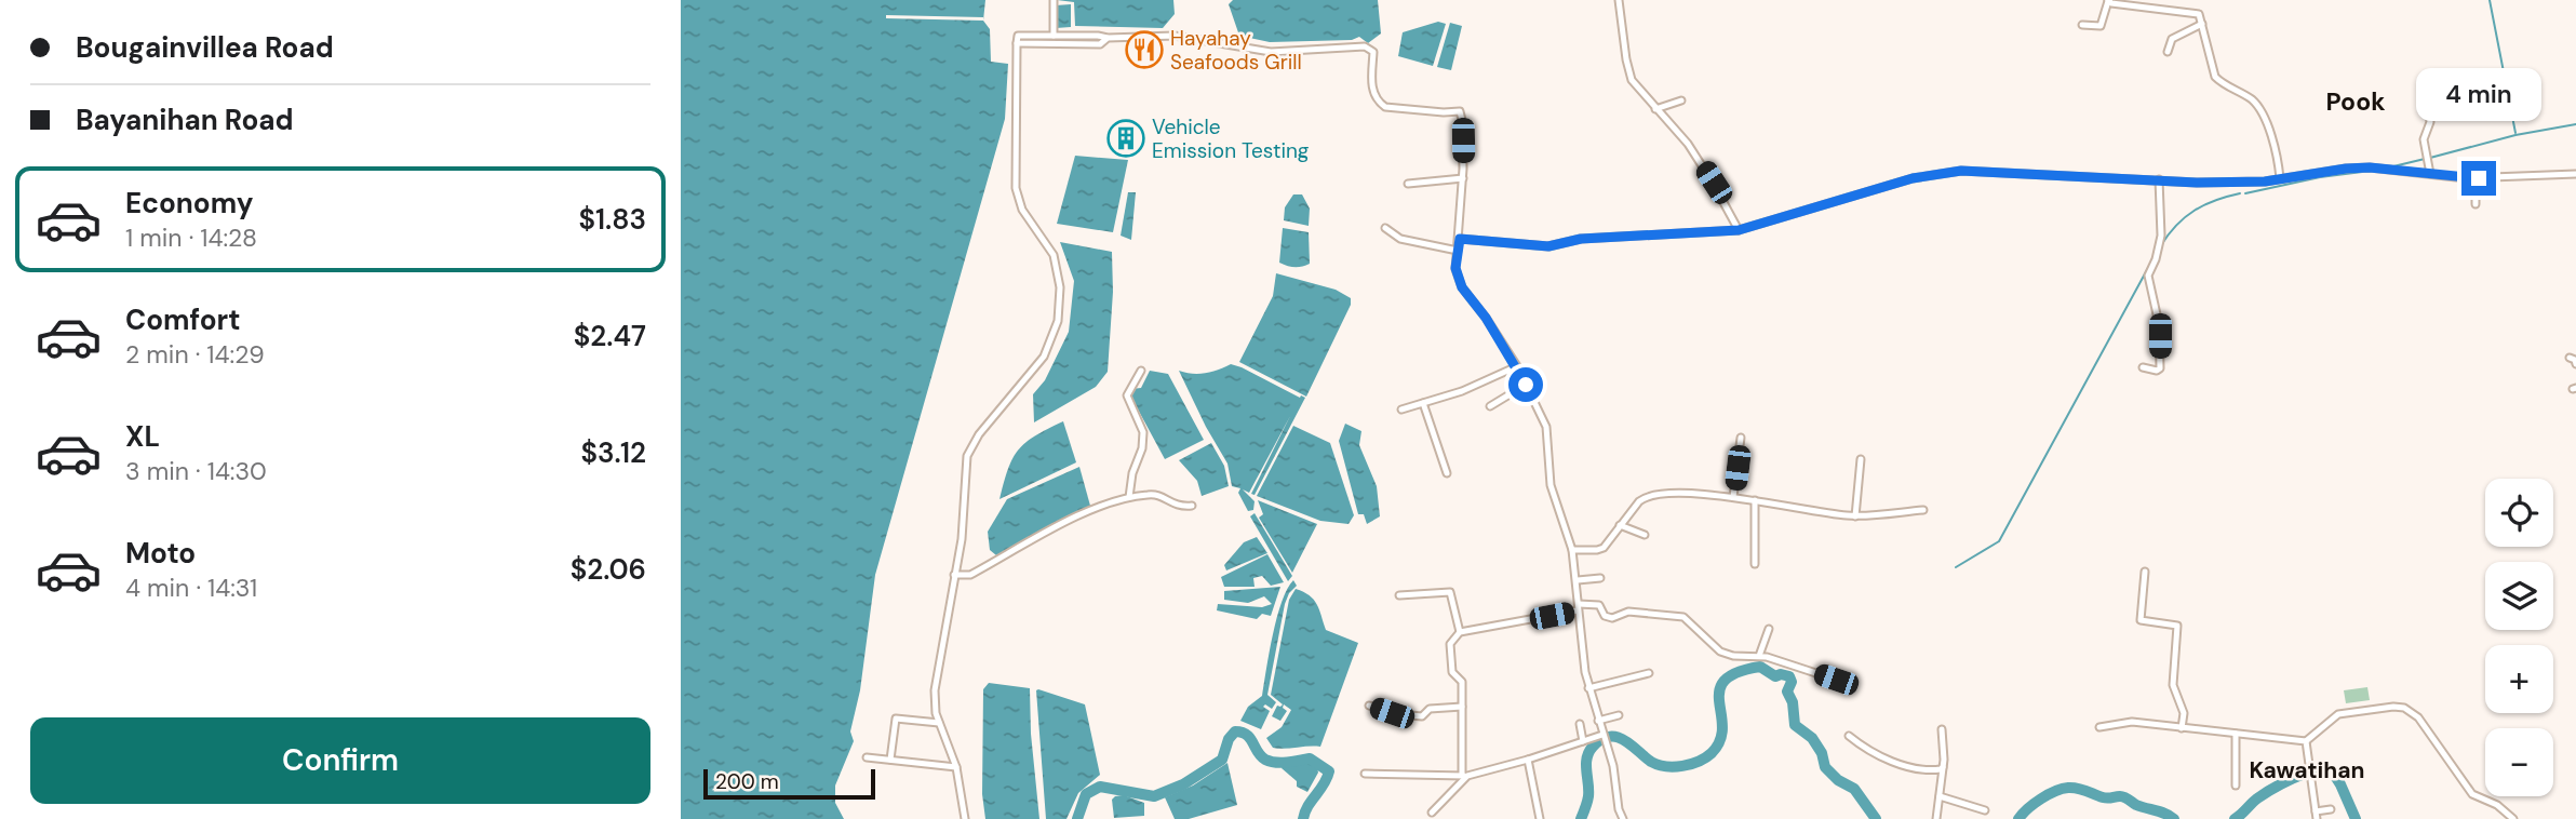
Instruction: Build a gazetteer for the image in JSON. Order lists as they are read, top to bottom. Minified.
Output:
{"districts":["Pook","Kawatihan"],"places":{"restaurant":["Hayahay Seafoods Grill"],"building":["Vehicle Emission Testing"]},"scale_bar":"200 m","page":{"banner":["Bougainvillea Road","Bayanihan Road"],"bubble":"4 min","list":[{"name":"Economy","note":"1 min · 14:28","value":"$1.83"},{"name":"Comfort","note":"2 min · 14:29","value":"$2.47"},{"name":"XL","note":"3 min · 14:30","value":"$3.12"},{"name":"Moto","note":"4 min · 14:31","value":"$2.06"}],"map_buttons":["+","−"],"buttons":"Confirm","scale":"200 m"}}
